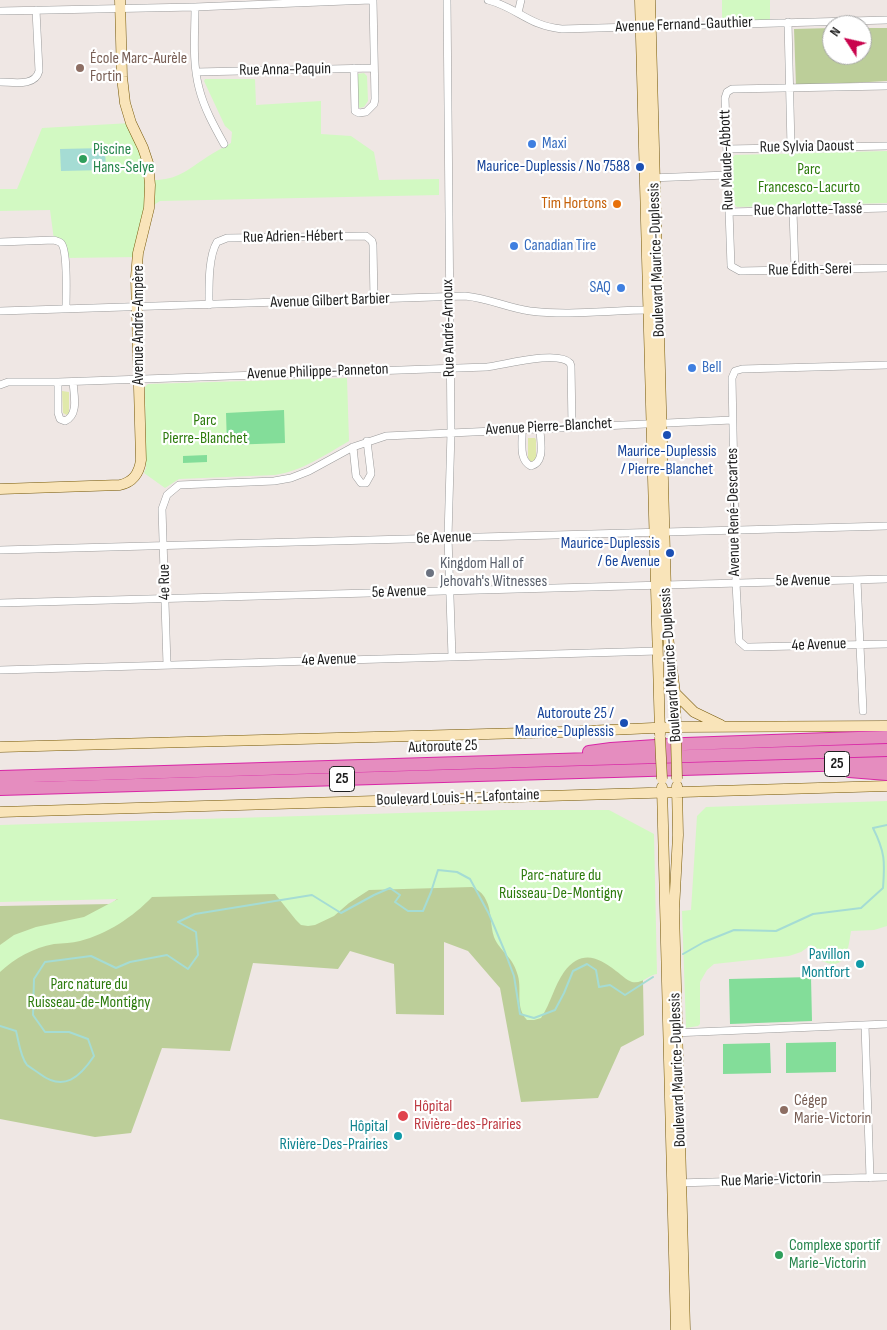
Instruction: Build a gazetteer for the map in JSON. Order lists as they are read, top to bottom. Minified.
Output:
{"streets":{"highway":["Autoroute 25","25"],"street":["Avenue Fernand-Gauthier","Rue Anna-Paquin","Rue Sylvia Daoust","Rue Maude-Abbott","Rue Charlotte-Tassé","Rue Adrien-Hébert","Boulevard Maurice-Duplessis","Rue Édith-Serei","Avenue Gilbert Barbier","Avenue André-Ampère","Rue André-Arnoux","Avenue Philippe-Panneton","Avenue Pierre-Blanchet","Avenue René-Descartes","6e Avenue","5e Avenue","4e Rue","4e Avenue","Boulevard Louis-H.-Lafontaine","Rue Marie-Victorin"]},"crossings":[["Avenue Fernand-Gauthier","Boulevard Maurice-Duplessis"],["Rue Sylvia Daoust","Rue Maude-Abbott"],["Rue Maude-Abbott","Rue Charlotte-Tassé"],["Rue Maude-Abbott","Rue Édith-Serei"],["Rue Adrien-Hébert","Avenue Gilbert Barbier"],["Boulevard Maurice-Duplessis","Avenue Gilbert Barbier"],["Boulevard Maurice-Duplessis","Avenue Pierre-Blanchet"],["Boulevard Maurice-Duplessis","6e Avenue"],["Boulevard Maurice-Duplessis","5e Avenue"],["Boulevard Maurice-Duplessis","4e Avenue"],["Boulevard Maurice-Duplessis","Boulevard Louis-H.-Lafontaine"],["Boulevard Maurice-Duplessis","Rue Marie-Victorin"],["Avenue Gilbert Barbier","Avenue André-Ampère"],["Avenue Gilbert Barbier","Rue André-Arnoux"],["Avenue André-Ampère","Avenue Philippe-Panneton"],["Rue André-Arnoux","Avenue Philippe-Panneton"],["Rue André-Arnoux","Avenue Pierre-Blanchet"],["Rue André-Arnoux","6e Avenue"],["Rue André-Arnoux","5e Avenue"],["Rue André-Arnoux","4e Avenue"],["Avenue Philippe-Panneton","Avenue Pierre-Blanchet"],["Avenue Pierre-Blanchet","Avenue René-Descartes"],["Avenue Pierre-Blanchet","4e Rue"],["Avenue René-Descartes","6e Avenue"],["Avenue René-Descartes","5e Avenue"],["Avenue René-Descartes","4e Avenue"],["6e Avenue","4e Rue"],["5e Avenue","4e Rue"],["4e Rue","4e Avenue"]],"parks":["Parc Francesco-Lacurto","Parc Pierre-Blanchet","Parc-nature du Ruisseau-De-Montigny","Parc nature du Ruisseau-de-Montigny"],"places":["École Marc-Aurèle Fortin","Maxi","Piscine Hans-Selye","Maurice-Duplessis / No 7588","Tim Hortons","Canadian Tire","SAQ","Bell","Maurice-Duplessis / Pierre-Blanchet","Maurice-Duplessis / 6e Avenue","Kingdom Hall of Jehovah's Witnesses","Autoroute 25 / Maurice-Duplessis","Pavillon Montfort","Cégep Marie-Victorin","Hôpital Rivière-des-Prairies","Hôpital Rivière-Des-Prairies","Complexe sportif Marie-Victorin"],"north":"top left"}
